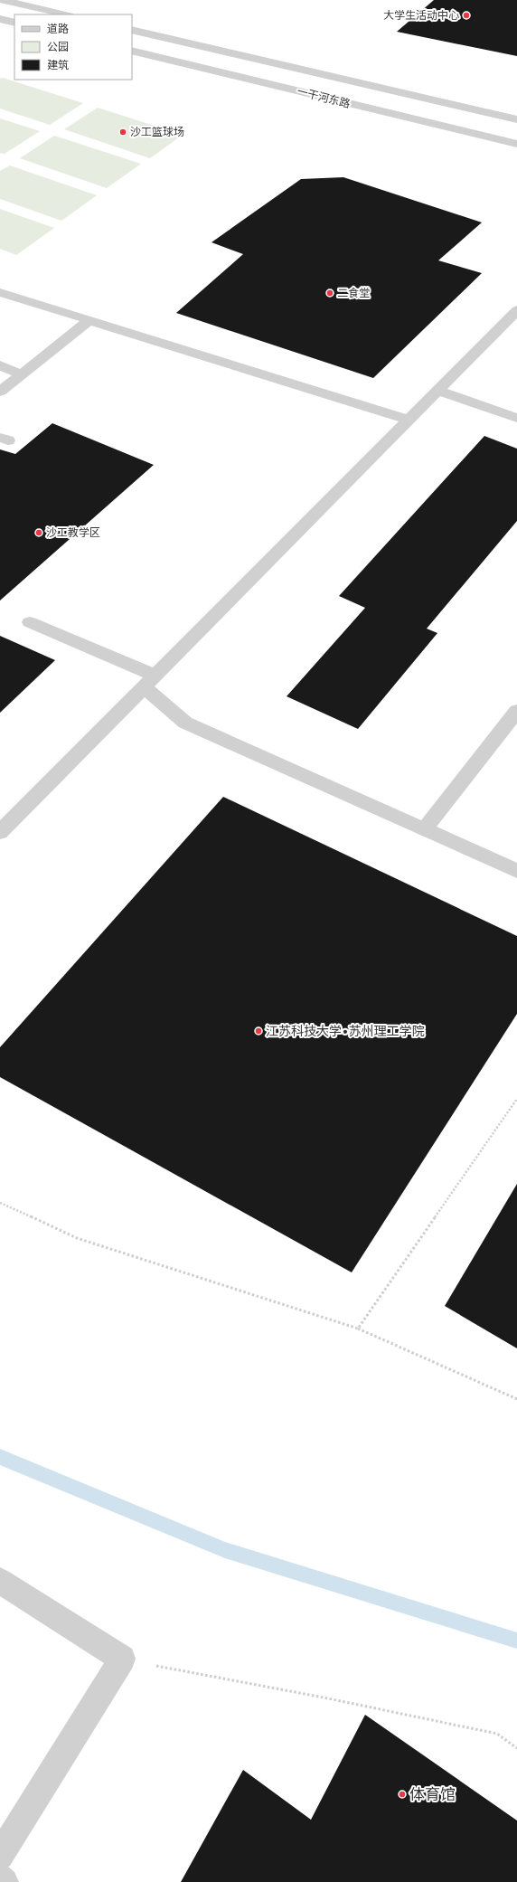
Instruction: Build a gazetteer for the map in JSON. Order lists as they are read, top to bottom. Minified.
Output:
{"streets":{"street":["一干河东路"]},"places":["大学生活动中心","沙工篮球场","二食堂","沙工教学区","江苏科技大学•苏州理工学院","体育馆"],"legend":["道路","公园","建筑"]}
